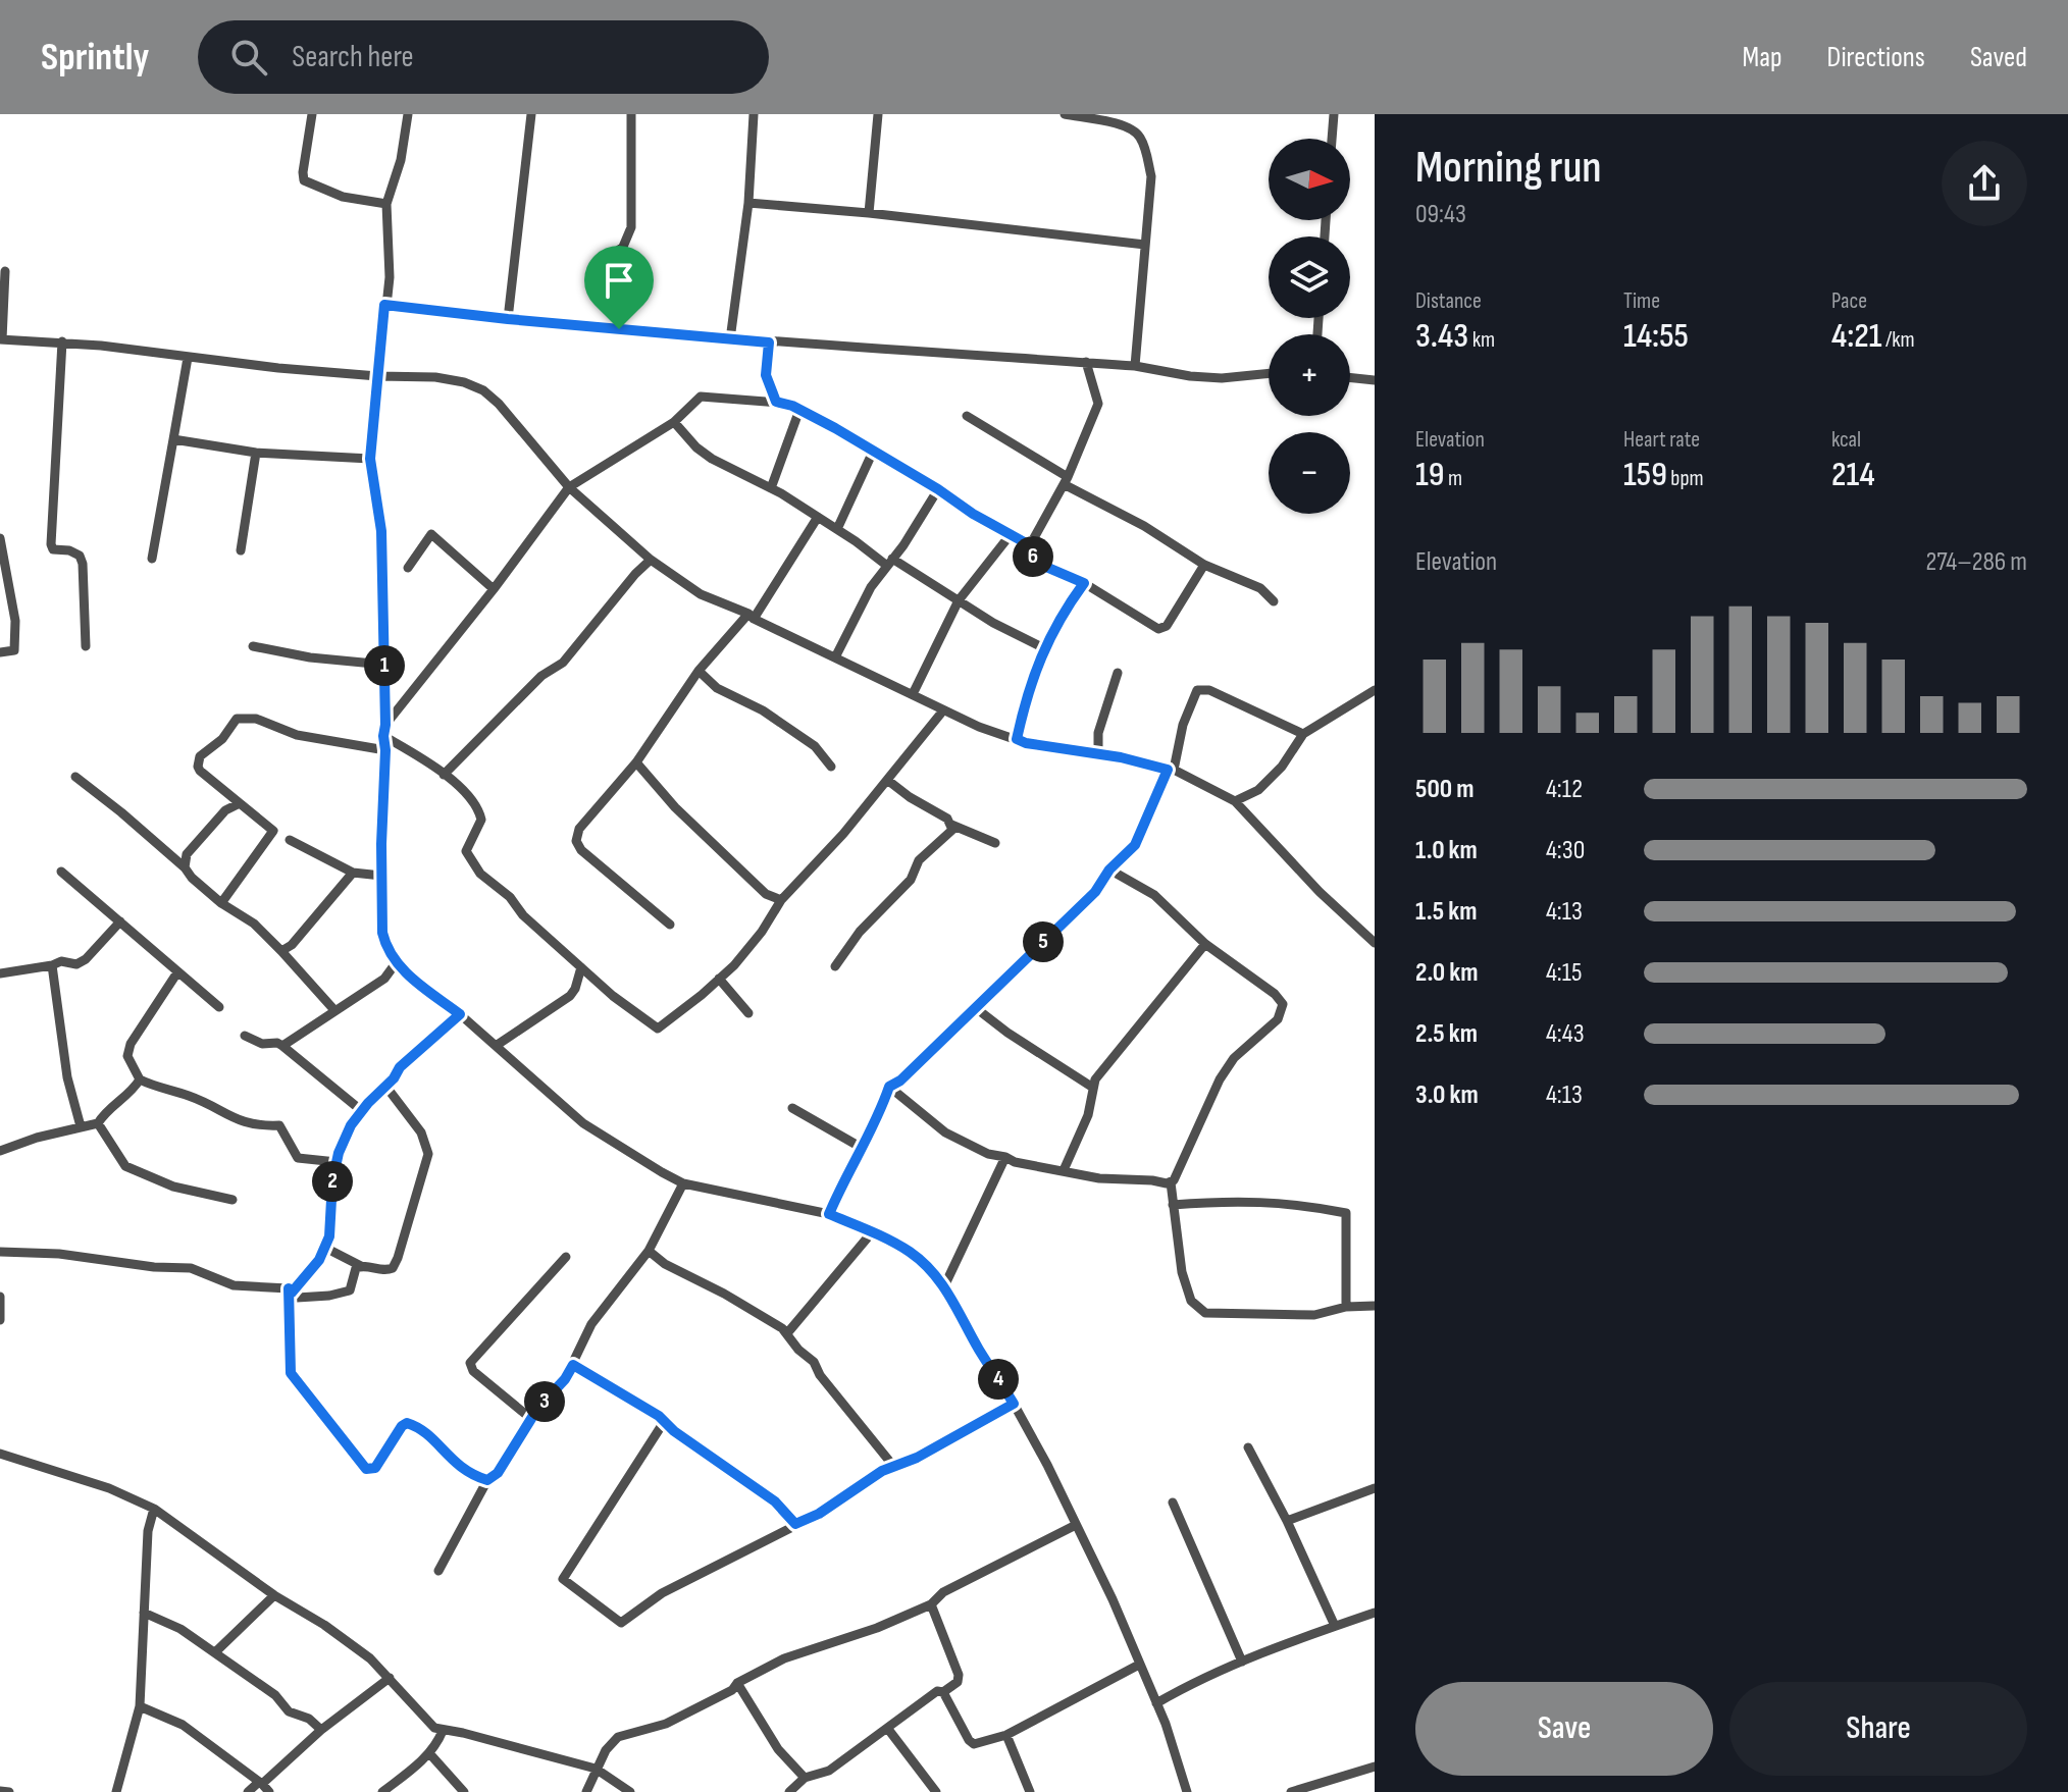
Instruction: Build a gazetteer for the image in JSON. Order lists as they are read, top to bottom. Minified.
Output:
{"north":"right","page":{"header":"Sprintly","search":"Search here","nav":["Map","Directions","Saved"],"heading":["Morning run","09:43"],"map_buttons":["+","−"],"stats":[["Distance","3.43 km"],["Time","14:55"],["Pace","4:21 /km"],["Elevation","19 m"],["Heart rate","159 bpm"],["kcal","214"]],"chart":["Elevation","274–286 m"],"pins":["6","1","5","2","4","3"],"list":[{"name":"500 m","note":"4:12"},{"name":"1.0 km","note":"4:30"},{"name":"1.5 km","note":"4:13"},{"name":"2.0 km","note":"4:15"},{"name":"2.5 km","note":"4:43"},{"name":"3.0 km","note":"4:13"}],"buttons":["Save","Share"]}}
